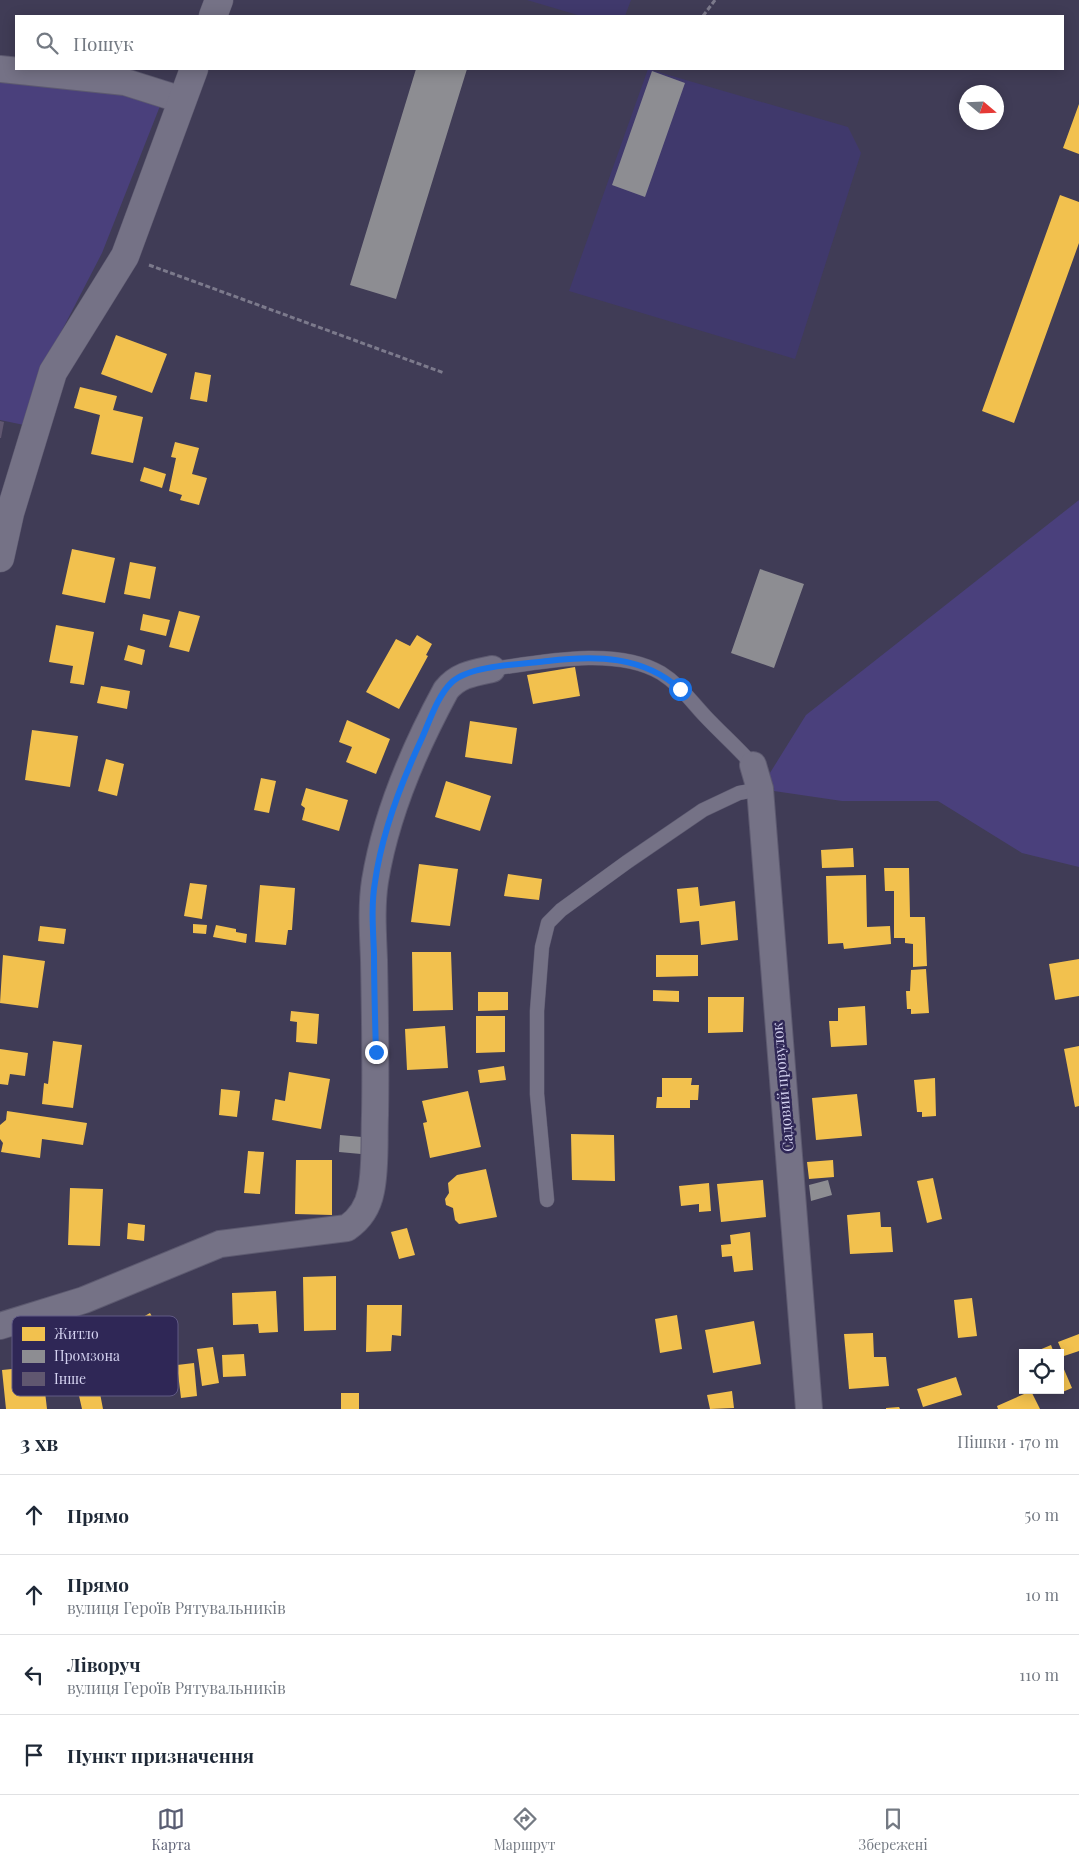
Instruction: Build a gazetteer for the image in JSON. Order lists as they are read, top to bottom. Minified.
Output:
{"streets":{"street":["Садовий провулок"]},"legend":["Житло","Промзона","Інше"],"north":"right","page":{"search":"Пошук","heading":["3 хв","Пішки · 170 m"],"list":[["Прямо","50 m"],["Прямо","вулиця Героїв Рятувальників","10 m"],["Ліворуч","вулиця Героїв Рятувальників","110 m"],"Пункт призначення"],"nav":["Карта","Маршрут","Збережені"]}}
